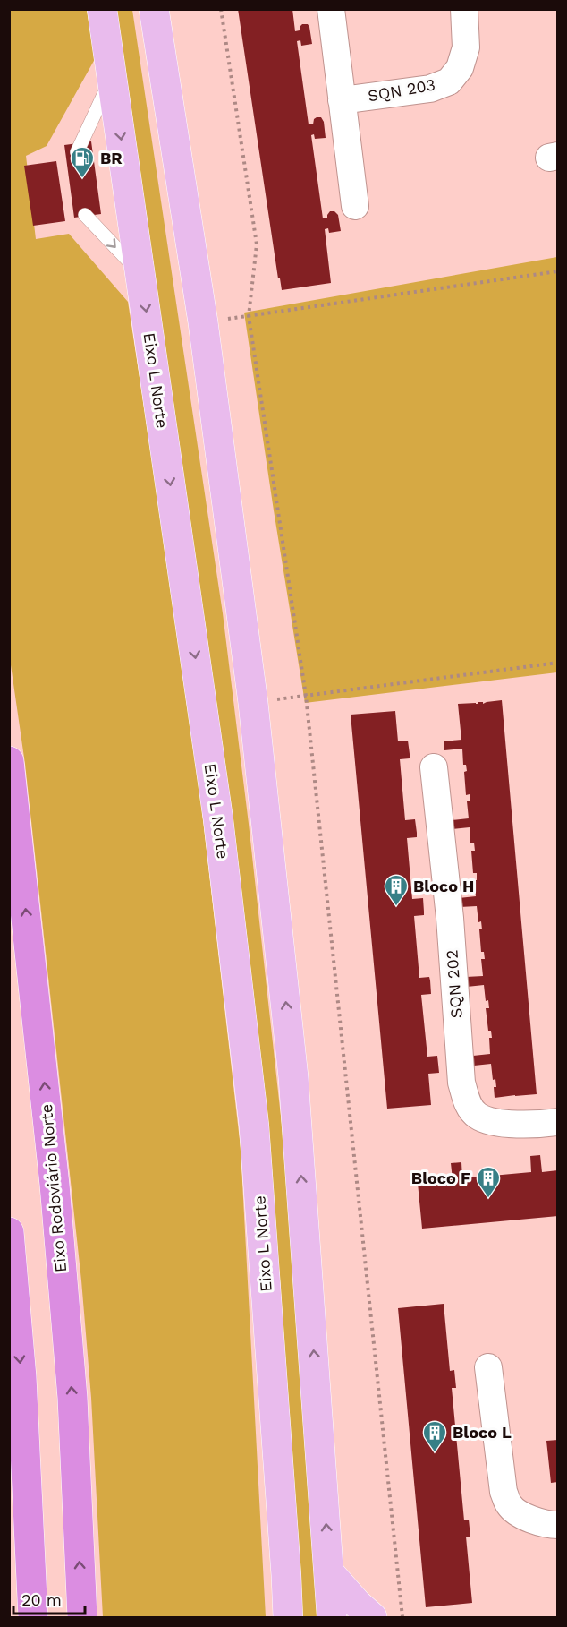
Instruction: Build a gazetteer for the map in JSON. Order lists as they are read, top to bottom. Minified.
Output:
{"streets":{"highway":["Eixo Rodoviário Norte"],"main road":["Eixo L Norte"],"street":["SQN 203","SQN 202"]},"places":{"fuel station":["BR"],"building":["Bloco H","Bloco F","Bloco L"]},"scale_bar":"20 m"}
